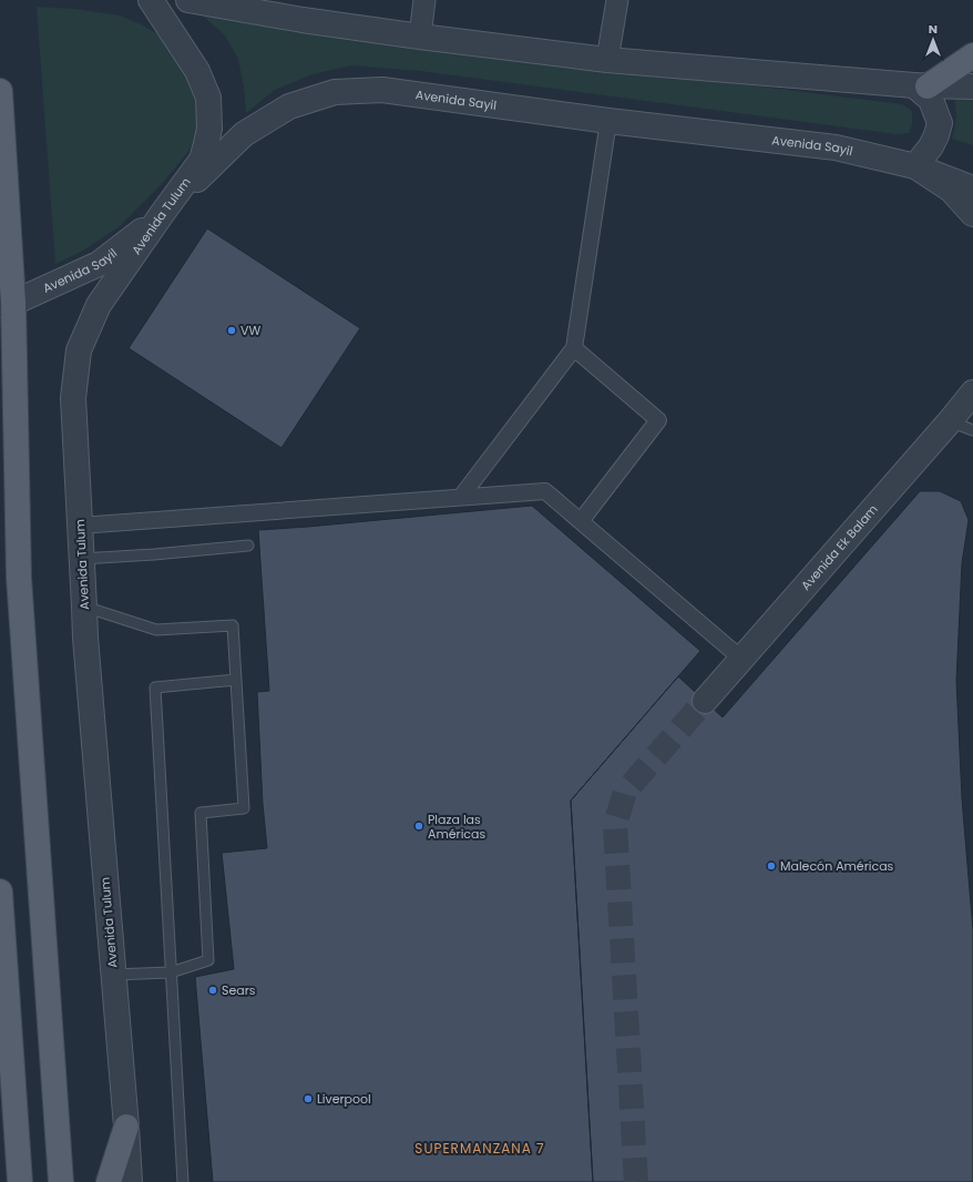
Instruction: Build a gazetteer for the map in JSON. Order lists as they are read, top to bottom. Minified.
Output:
{"streets":{"street":["Avenida Sayil","Avenida Tulum","Avenida Ek Balam"]},"crossings":[["Avenida Sayil","Avenida Tulum"]],"districts":["SUPERMANZANA 7"],"places":["VW","Plaza las Américas","Malecón Américas","Sears","Liverpool"],"north":"top"}
